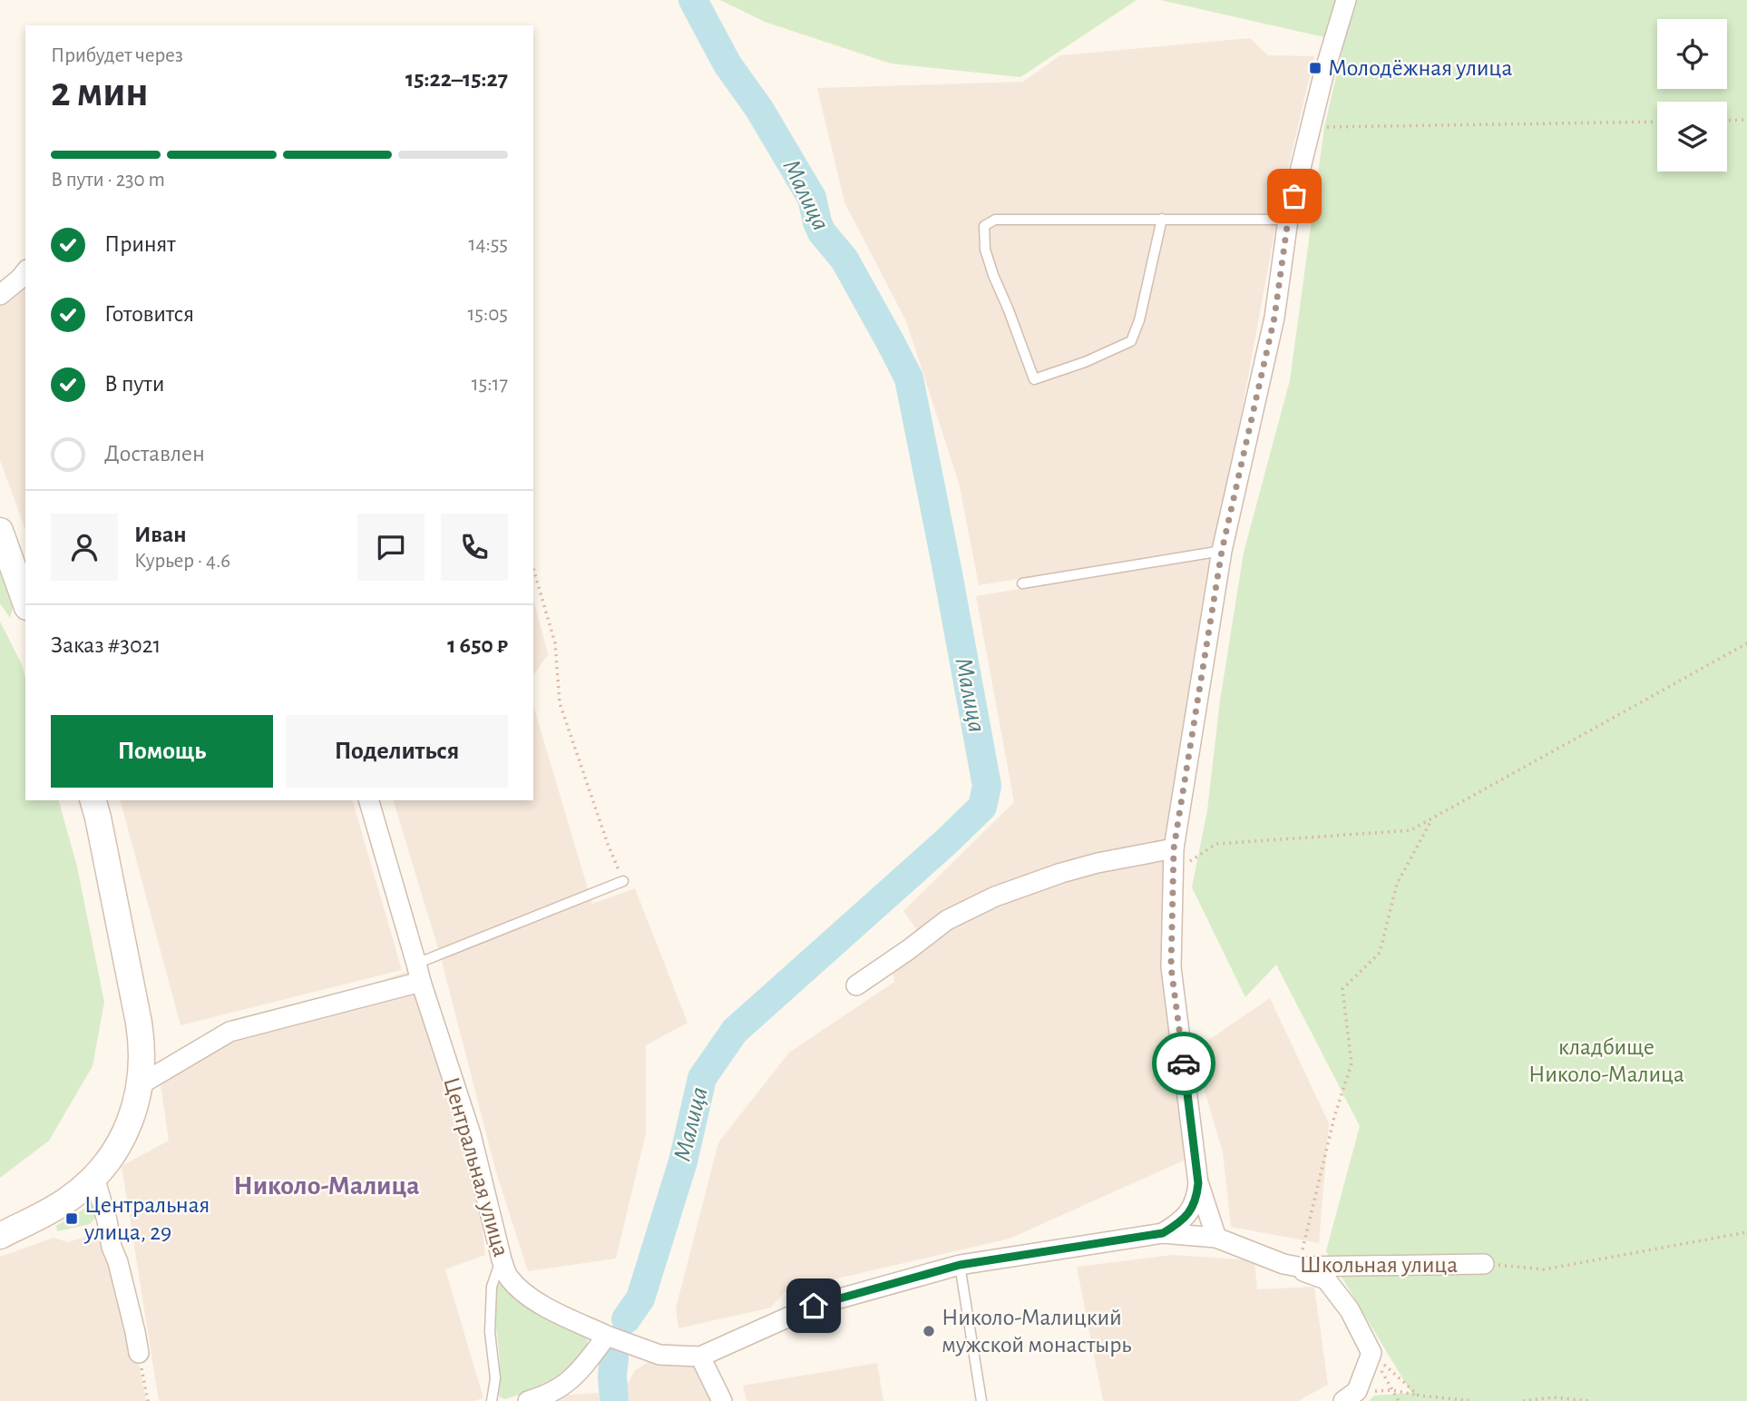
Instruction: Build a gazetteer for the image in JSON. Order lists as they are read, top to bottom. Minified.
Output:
{"streets":{"street":["Центральная улица","Школьная улица"]},"crossings":[["Центральная улица","Школьная улица"]],"districts":["Николо-Малица"],"water":["Малица"],"parks":["кладбище Николо-Малица"],"places":{"transit":["Молодёжная улица","Центральная улица, 29"],"other":["Николо-Малицкий мужской монастырь"]},"page":{"heading":["2 мин","Прибудет через","15:22–15:27"],"panel":["Иван","Курьер · 4.6","Заказ #3021","1 650 ₽"],"bar":"В пути · 230 m","list":[["Принят","14:55"],["Готовится","15:05"],["В пути","15:17"],"Доставлен"],"buttons":["Помощь","Поделиться"]}}
